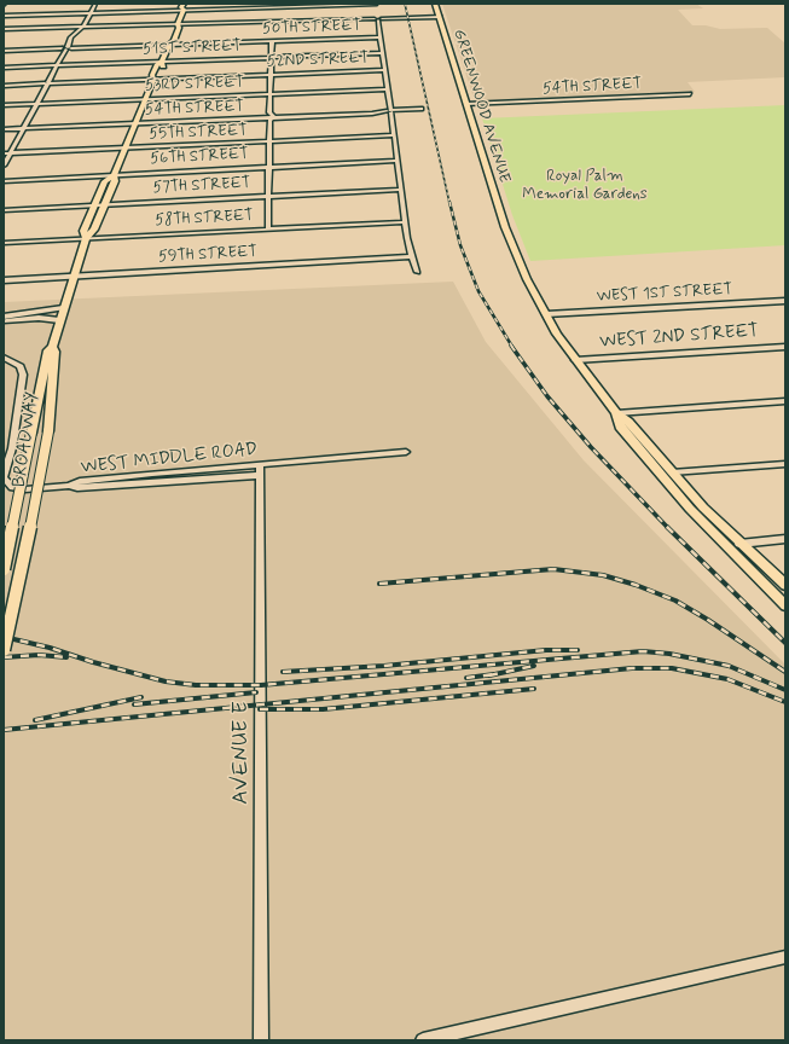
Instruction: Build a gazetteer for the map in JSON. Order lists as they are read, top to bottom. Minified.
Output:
{"streets":{"main road":["GREENWOOD AVENUE","BROADWAY"],"street":["50TH STREET","51ST STREET","52ND STREET","53RD STREET","54TH STREET","55TH STREET","56TH STREET","57TH STREET","58TH STREET","59TH STREET","WEST 1ST STREET","WEST 2ND STREET","WEST MIDDLE ROAD","AVENUE E"]},"crossings":[["50TH STREET","BROADWAY"],["51ST STREET","BROADWAY"],["52ND STREET","BROADWAY"],["53RD STREET","BROADWAY"],["54TH STREET","GREENWOOD AVENUE"],["54TH STREET","BROADWAY"],["GREENWOOD AVENUE","WEST 1ST STREET"],["GREENWOOD AVENUE","WEST 2ND STREET"],["55TH STREET","BROADWAY"],["56TH STREET","BROADWAY"],["57TH STREET","BROADWAY"],["58TH STREET","BROADWAY"],["59TH STREET","BROADWAY"],["WEST MIDDLE ROAD","AVENUE E"]],"parks":["Royal Palm Memorial Gardens"]}
